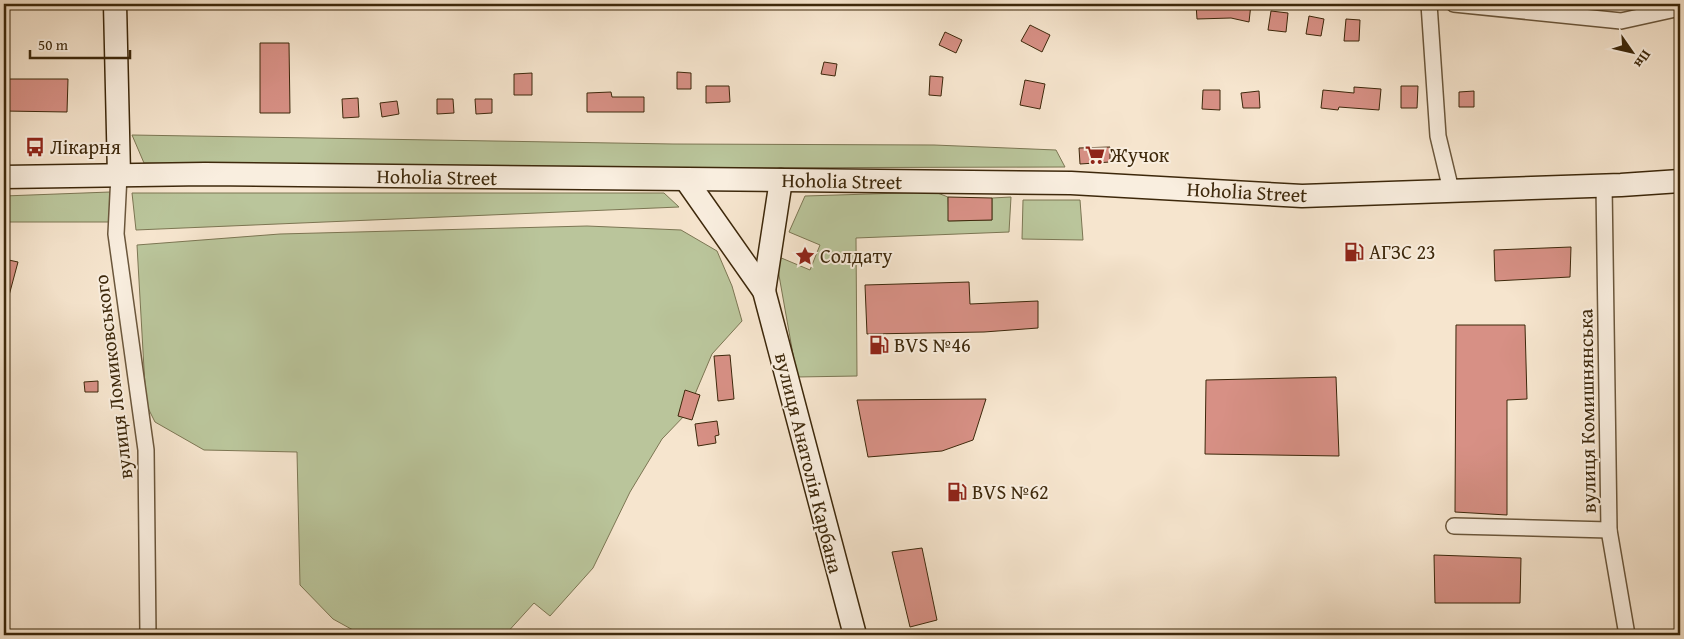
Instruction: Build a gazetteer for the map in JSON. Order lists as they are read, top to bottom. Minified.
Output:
{"streets":{"street":["Hoholia Street","вулиця Ломиковського","вулиця Комишнянська","вулиця Анатолія Карбана"]},"crossings":[["Hoholia Street","вулиця Ломиковського"],["Hoholia Street","вулиця Комишнянська"]],"places":{"bus stop":["Лікарня"],"supermarket":["Жучок"],"fuel station":["АГЗС 23","BVS №46","BVS №62"],"place":["Солдату"]},"scale_bar":"50 m","north":"bottom right"}
